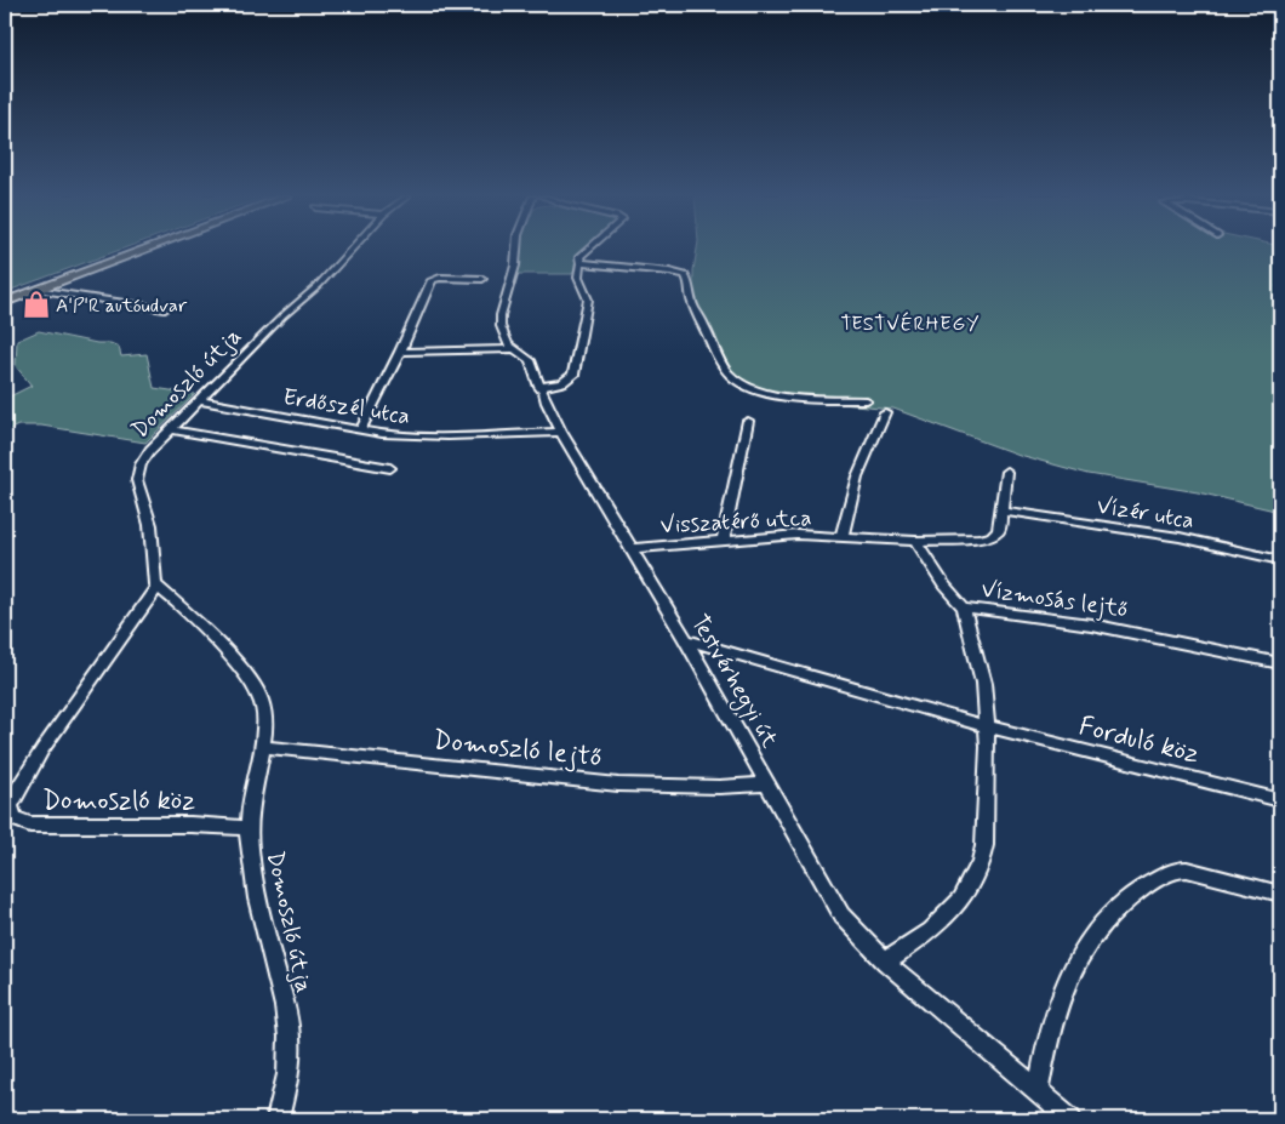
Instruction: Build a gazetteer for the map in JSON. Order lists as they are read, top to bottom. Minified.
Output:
{"streets":{"street":["Domoszló útja","Erdőszél utca","Vízér utca","Visszatérő utca","Vízmosás lejtő","Testvérhegyi út","Forduló köz","Domoszló lejtő","Domoszló köz"]},"crossings":[["Domoszló útja","Erdőszél utca"],["Domoszló útja","Domoszló lejtő"],["Domoszló útja","Domoszló köz"],["Erdőszél utca","Testvérhegyi út"],["Vízér utca","Visszatérő utca"],["Visszatérő utca","Testvérhegyi út"],["Vízmosás lejtő","Testvérhegyi út"],["Vízmosás lejtő","Forduló köz"],["Testvérhegyi út","Domoszló lejtő"]],"districts":["TESTVÉRHEGY"],"places":{"shop":["A'P'R autóudvar"]}}
